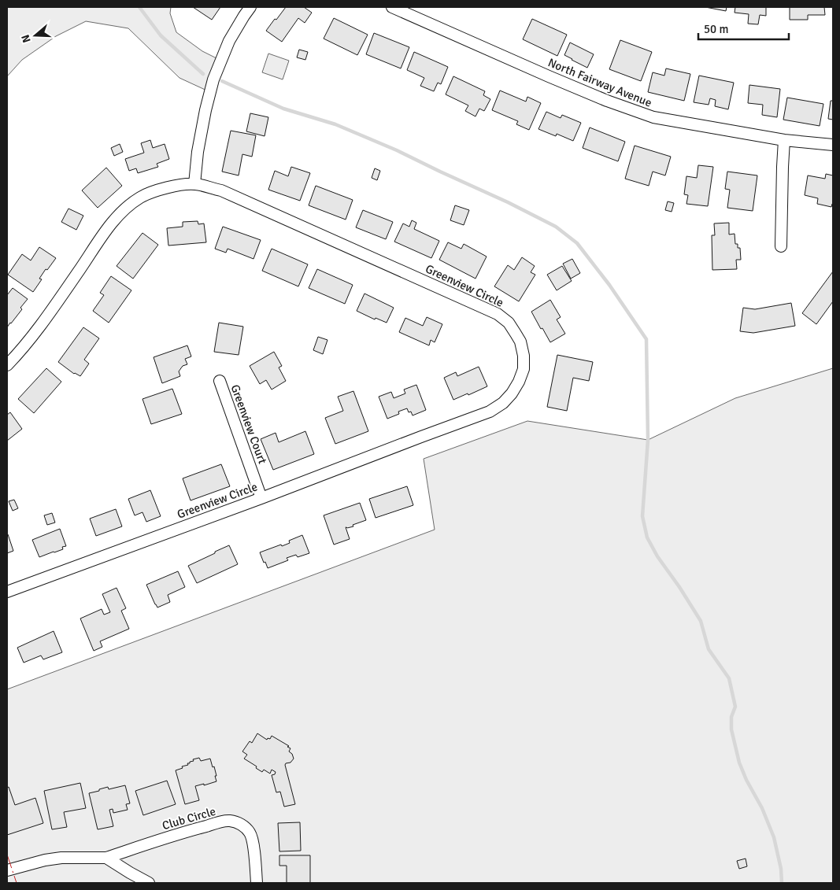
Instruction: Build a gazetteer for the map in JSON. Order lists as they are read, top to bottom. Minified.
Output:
{"streets":{"street":["North Fairway Avenue","Greenview Circle","Greenview Court","Club Circle"]},"crossings":[["Greenview Circle","Greenview Court"]],"scale_bar":"50 m","north":"left"}
